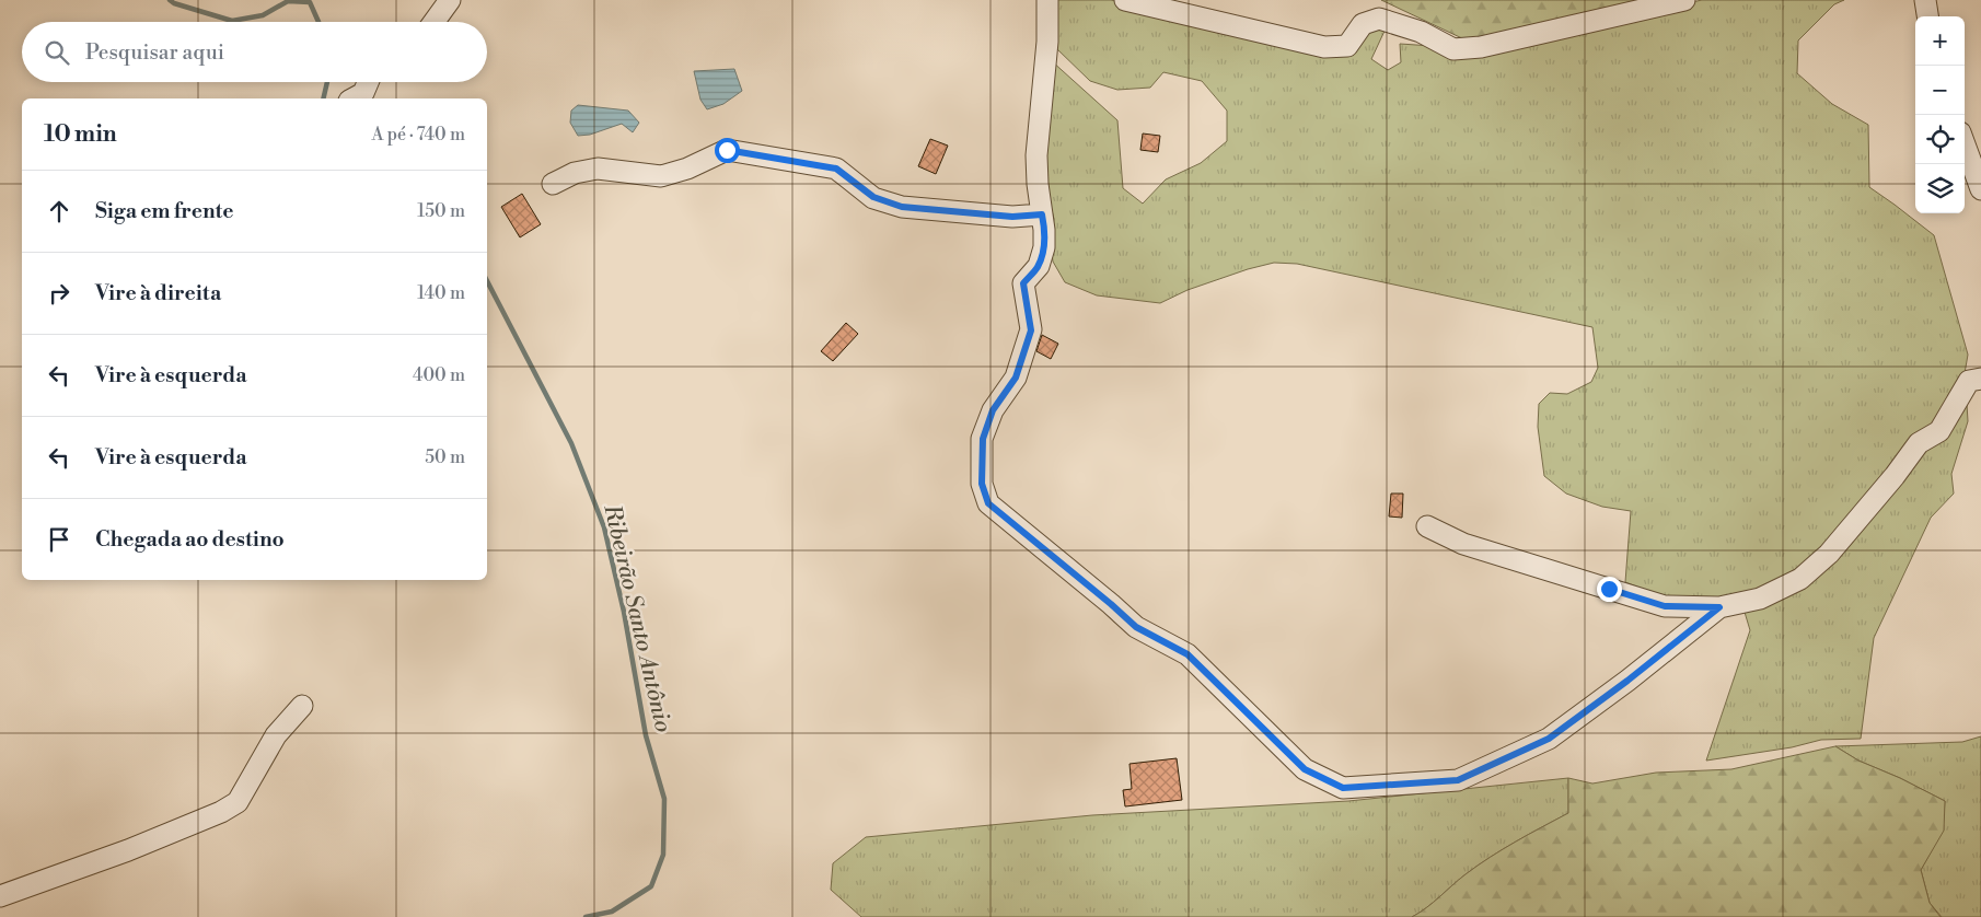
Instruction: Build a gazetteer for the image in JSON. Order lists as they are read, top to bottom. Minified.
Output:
{"water":["Ribeirão Santo Antônio"],"page":{"map_buttons":["+","−"],"search":"Pesquisar aqui","heading":["10 min","A pé · 740 m"],"list":[["Siga em frente","150 m"],["Vire à direita","140 m"],["Vire à esquerda","400 m"],["Vire à esquerda","50 m"],"Chegada ao destino"]}}
